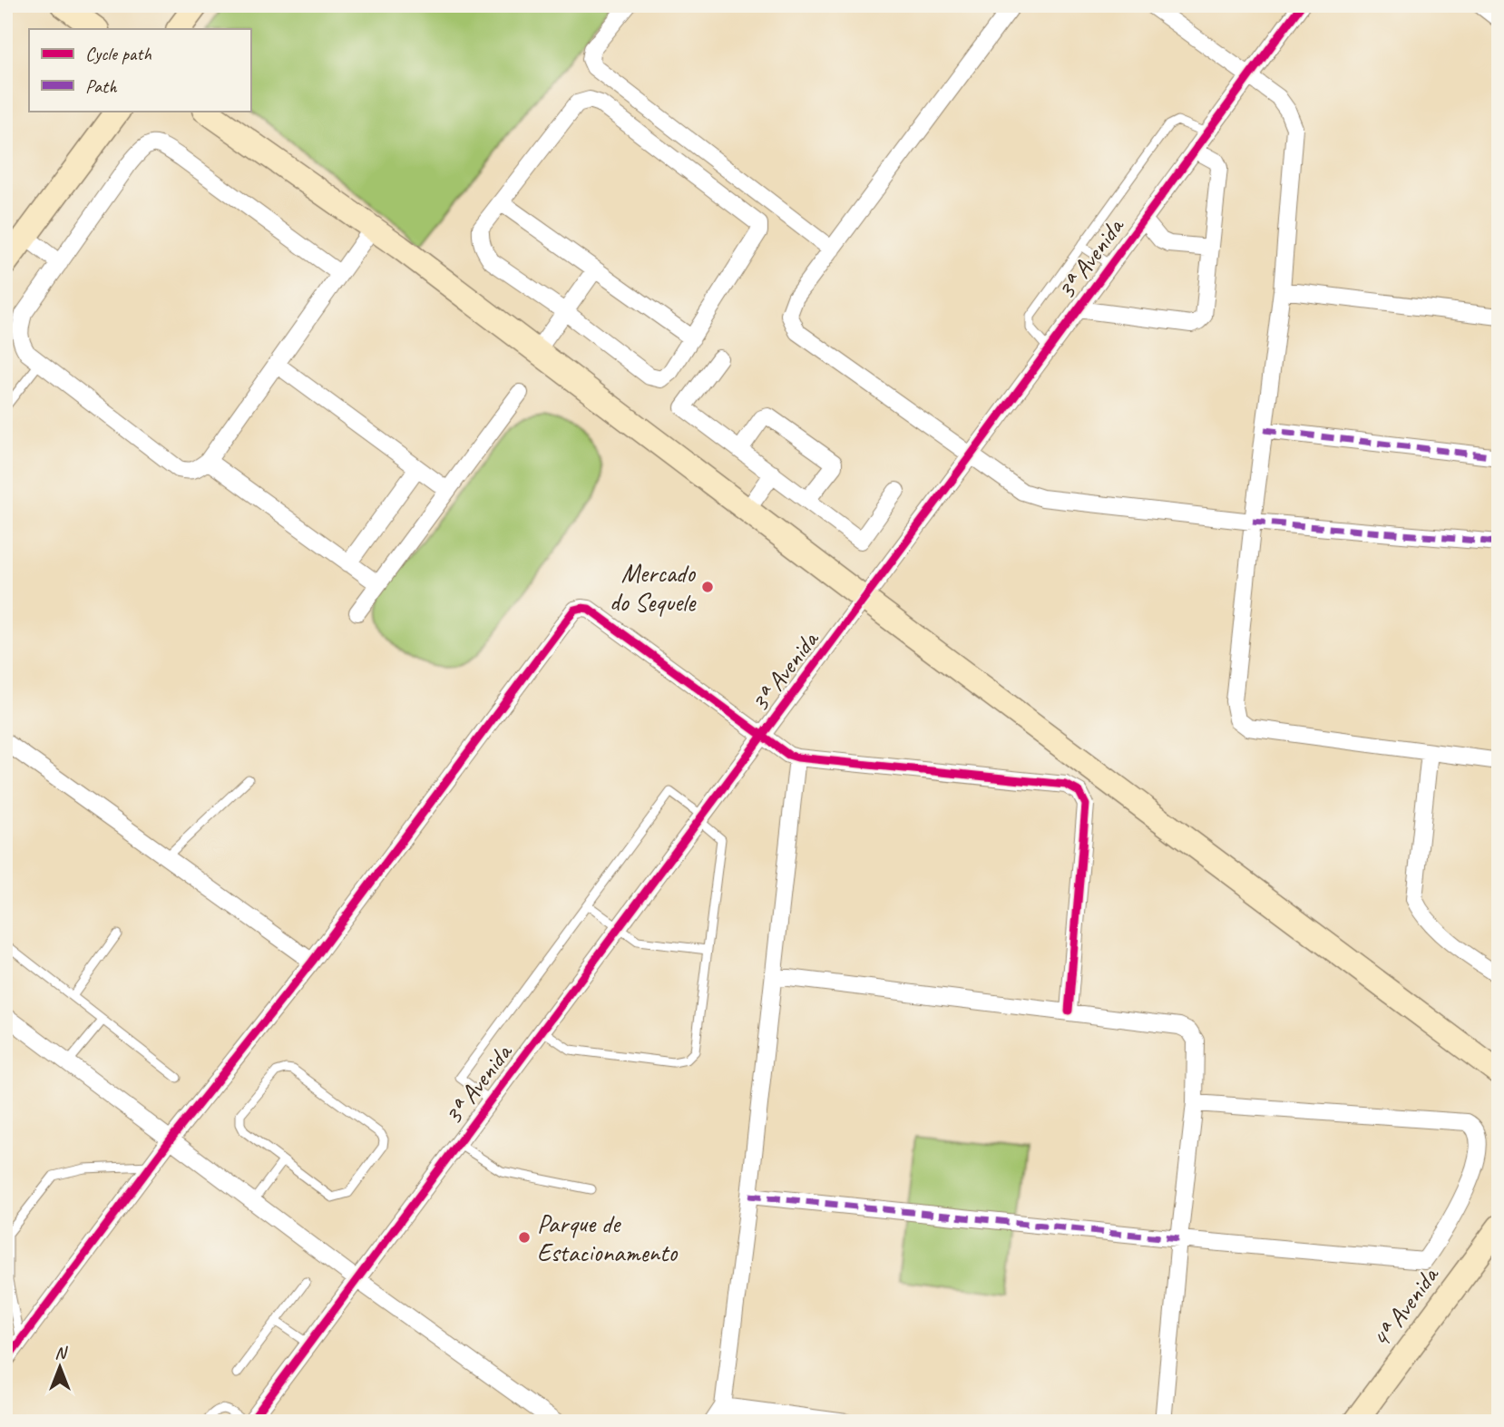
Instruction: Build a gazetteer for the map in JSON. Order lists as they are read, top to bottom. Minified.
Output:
{"streets":{"street":["3ª Avenida","4ª Avenida"]},"places":["Mercado do Sequele","Parque de Estacionamento"],"legend":["Cycle path","Path"],"north":"top"}
